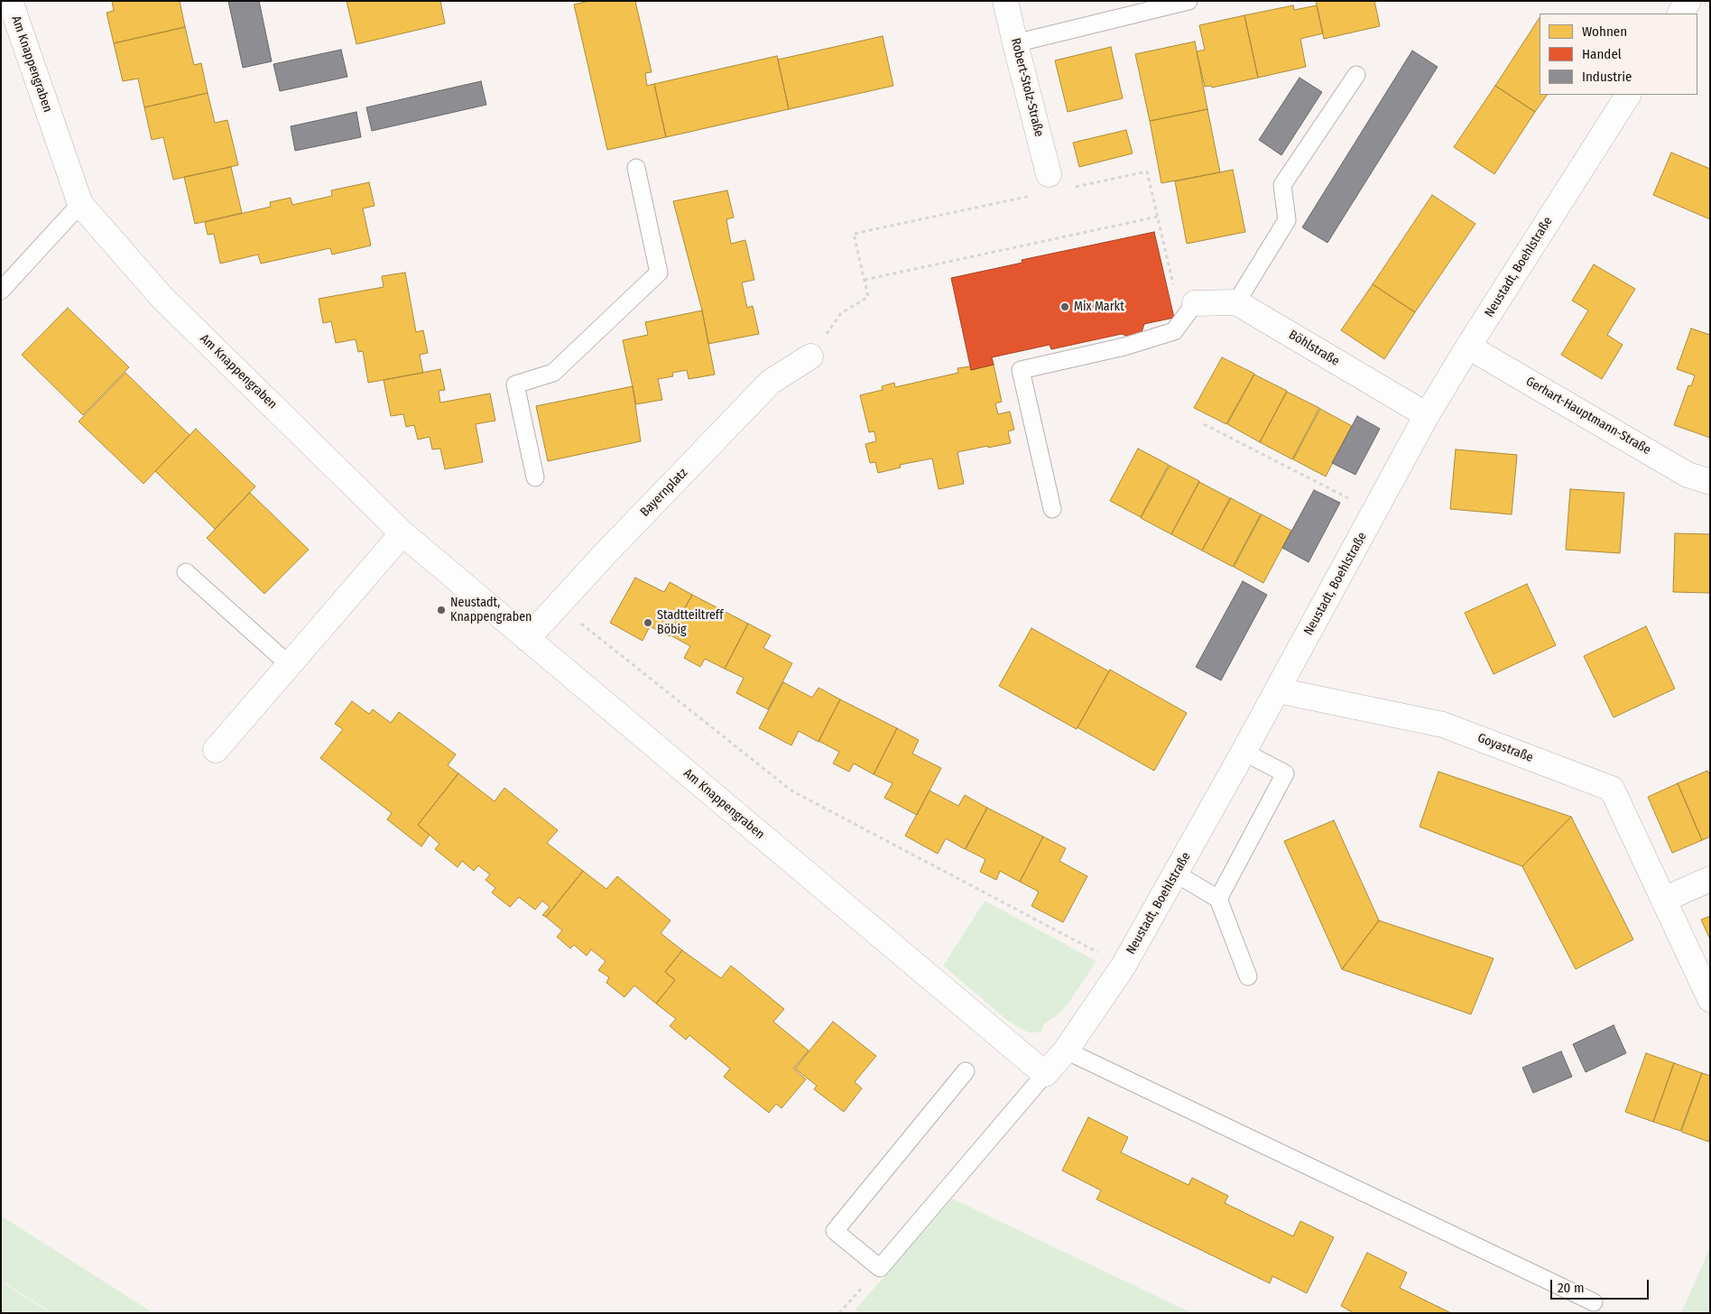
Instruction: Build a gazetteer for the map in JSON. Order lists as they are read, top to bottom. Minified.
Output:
{"streets":{"street":["Am Knappengraben","Robert-Stolz-Straße","Neustadt, Boehlstraße","Böhlstraße","Gerhart-Hauptmann-Straße","Bayernplatz","Goyastraße"]},"crossings":[["Am Knappengraben","Neustadt, Boehlstraße"],["Am Knappengraben","Bayernplatz"],["Neustadt, Boehlstraße","Böhlstraße"],["Neustadt, Boehlstraße","Gerhart-Hauptmann-Straße"],["Neustadt, Boehlstraße","Goyastraße"]],"places":["Mix Markt","Neustadt, Knappengraben","Stadtteiltreff Böbig"],"legend":["Wohnen","Handel","Industrie"],"scale_bar":"20 m"}
